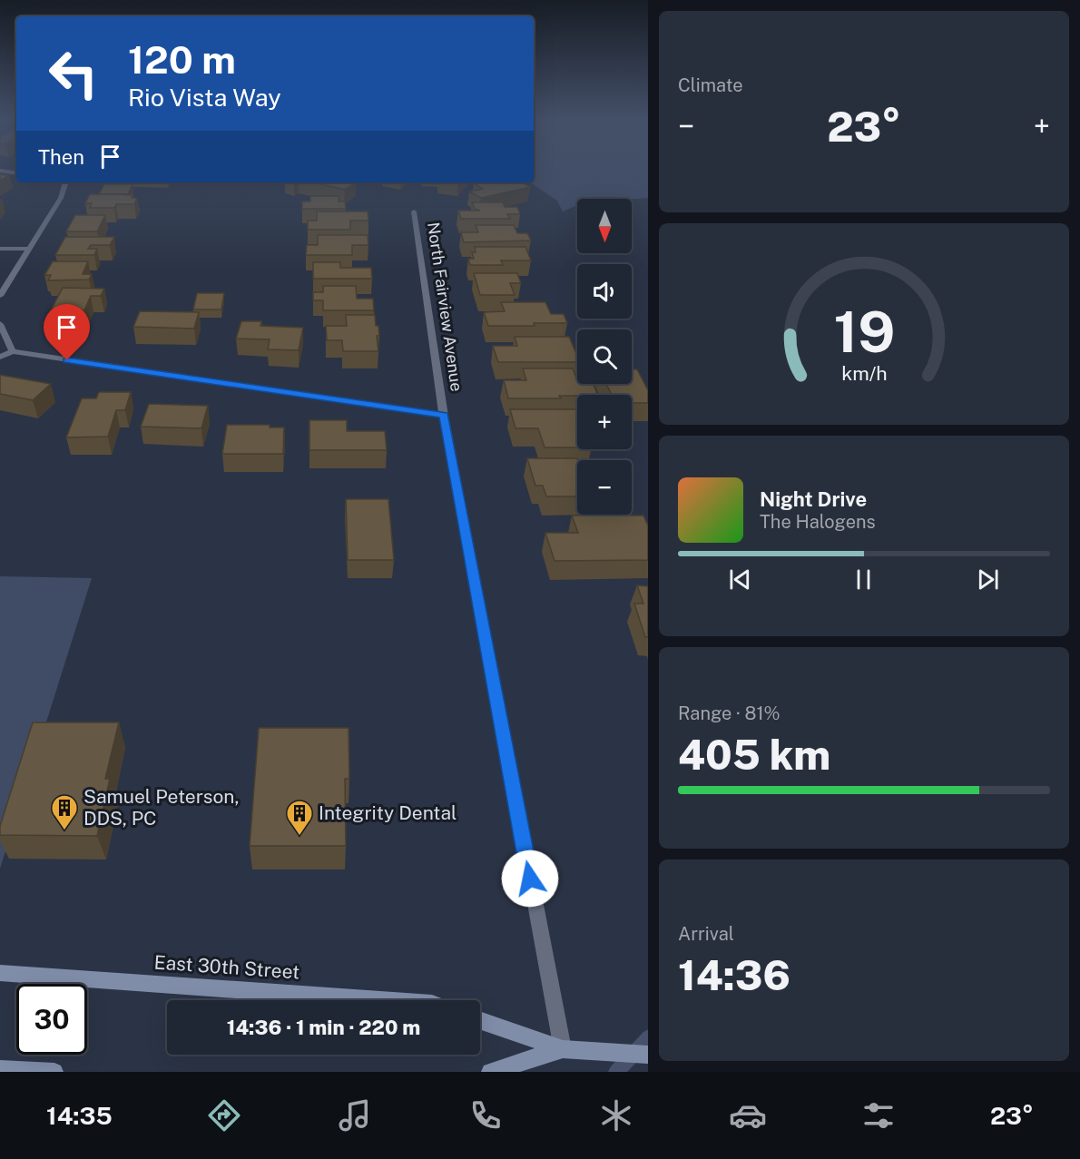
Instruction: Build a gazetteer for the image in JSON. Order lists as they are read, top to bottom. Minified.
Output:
{"streets":{"main road":["East 30th Street"],"street":["North Fairview Avenue"]},"places":{"building":["Samuel Peterson, DDS, PC","Integrity Dental"]},"north":"bottom","page":{"tile":["Climate",["Range · 81%","405 km"],["Arrival","14:36"]],"turn":["120 m","Rio Vista Way"],"heat":["−","23°","+"],"then":"Then","map_buttons":["+","−"],"song":["Night Drive","The Halogens"],"limit":"30","trip":"14:36 · 1 min · 220 m","tabs":["14:35","23°"],"gauge":["19","km/h"]}}
